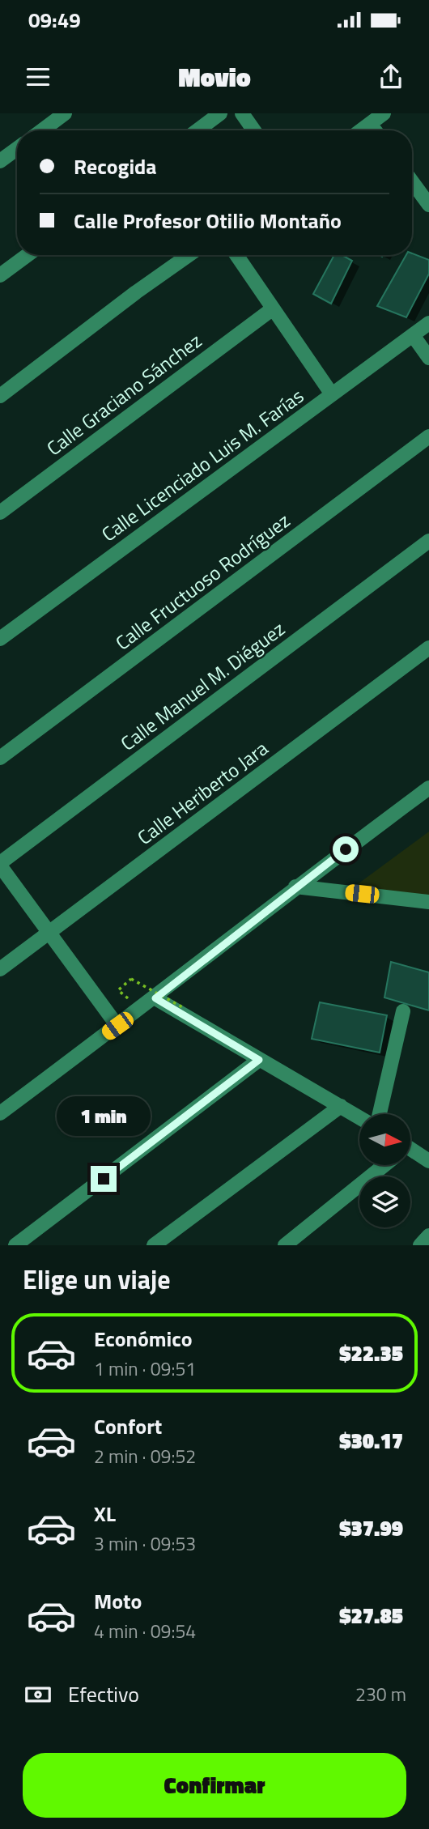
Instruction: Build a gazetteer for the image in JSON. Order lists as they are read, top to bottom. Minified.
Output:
{"streets":{"street":["Calle Graciano Sánchez","Calle Licenciado Luis M. Farías","Calle Fructuoso Rodríguez","Calle Manuel M. Diéguez","Calle Heriberto Jara"]},"north":"right","page":{"status":"09:49","header":"Movio","banner":["Recogida","Calle Profesor Otilio Montaño"],"bubble":"1 min","heading":"Elige un viaje","list":[{"name":"Económico","note":"1 min · 09:51","value":"$22.35"},{"name":"Confort","note":"2 min · 09:52","value":"$30.17"},{"name":"XL","note":"3 min · 09:53","value":"$37.99"},{"name":"Moto","note":"4 min · 09:54","value":"$27.85"}],"pay":["Efectivo","230 m"],"buttons":"Confirmar"}}
